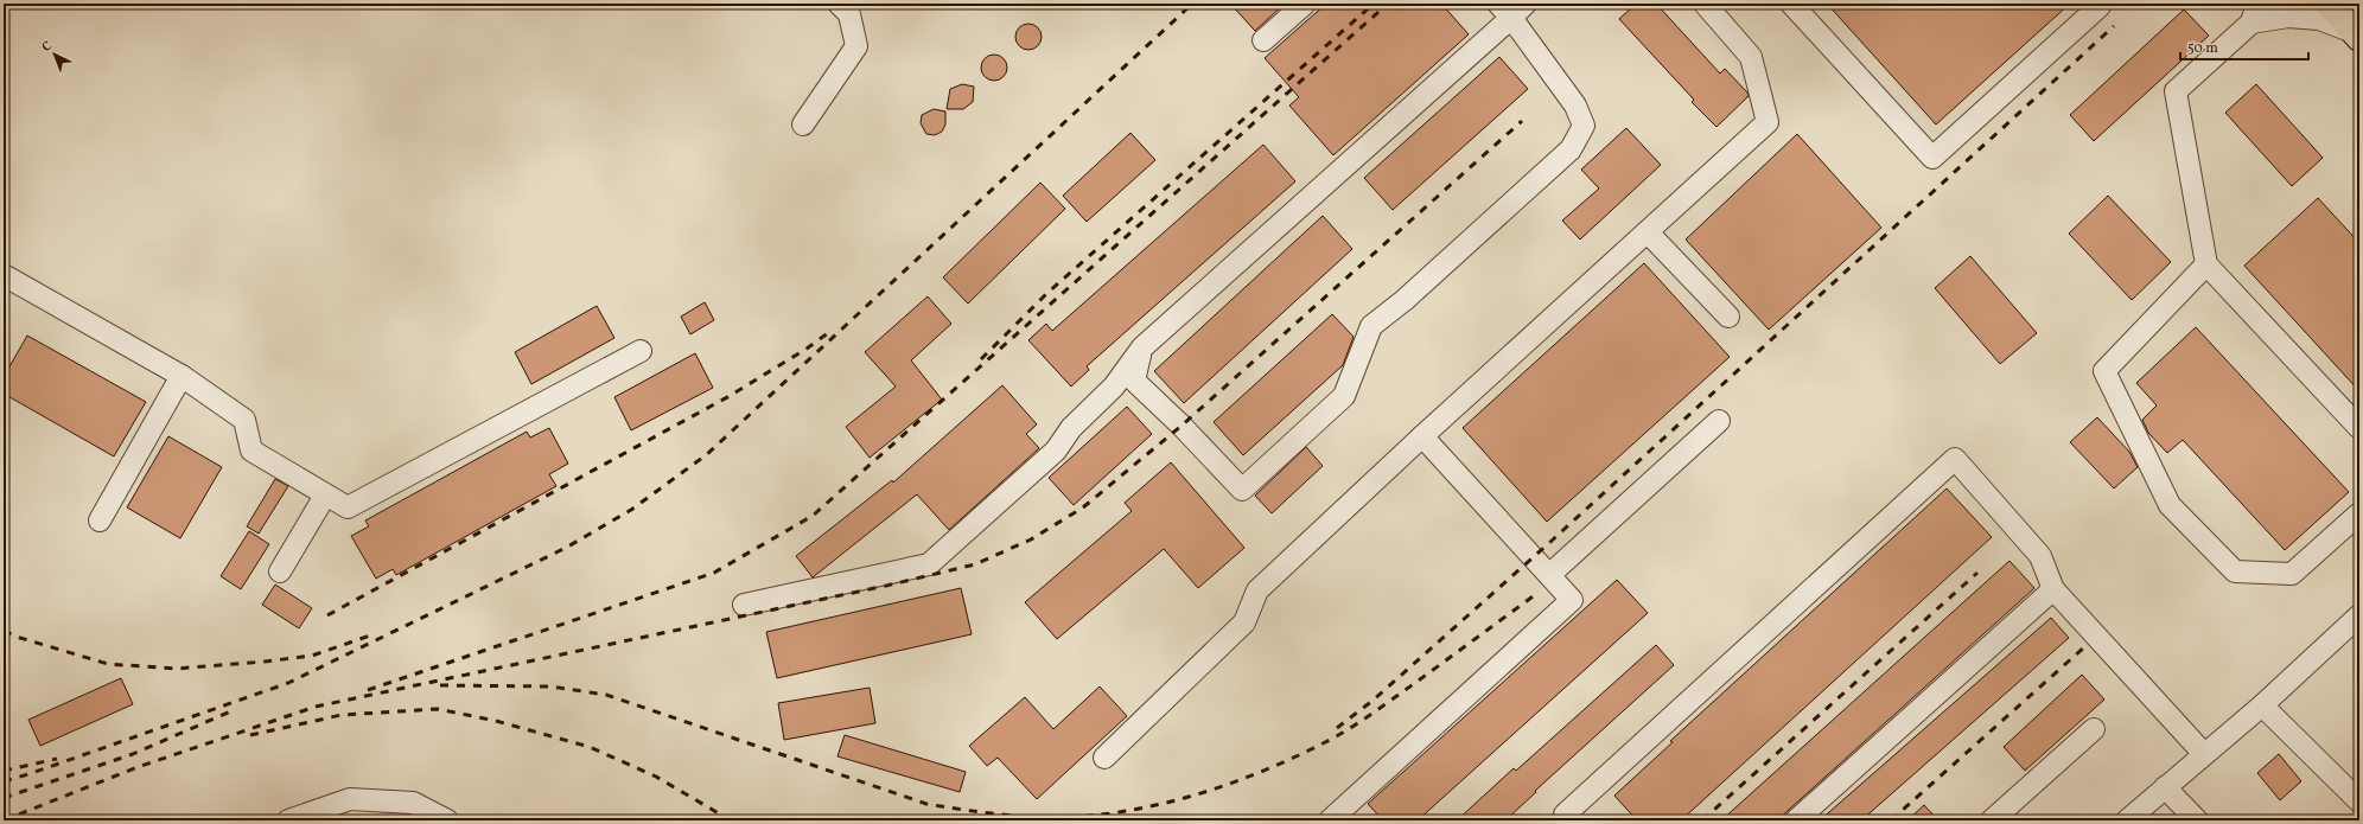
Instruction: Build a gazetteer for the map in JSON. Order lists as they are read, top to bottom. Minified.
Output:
{"scale_bar":"50 m","north":"top left"}
